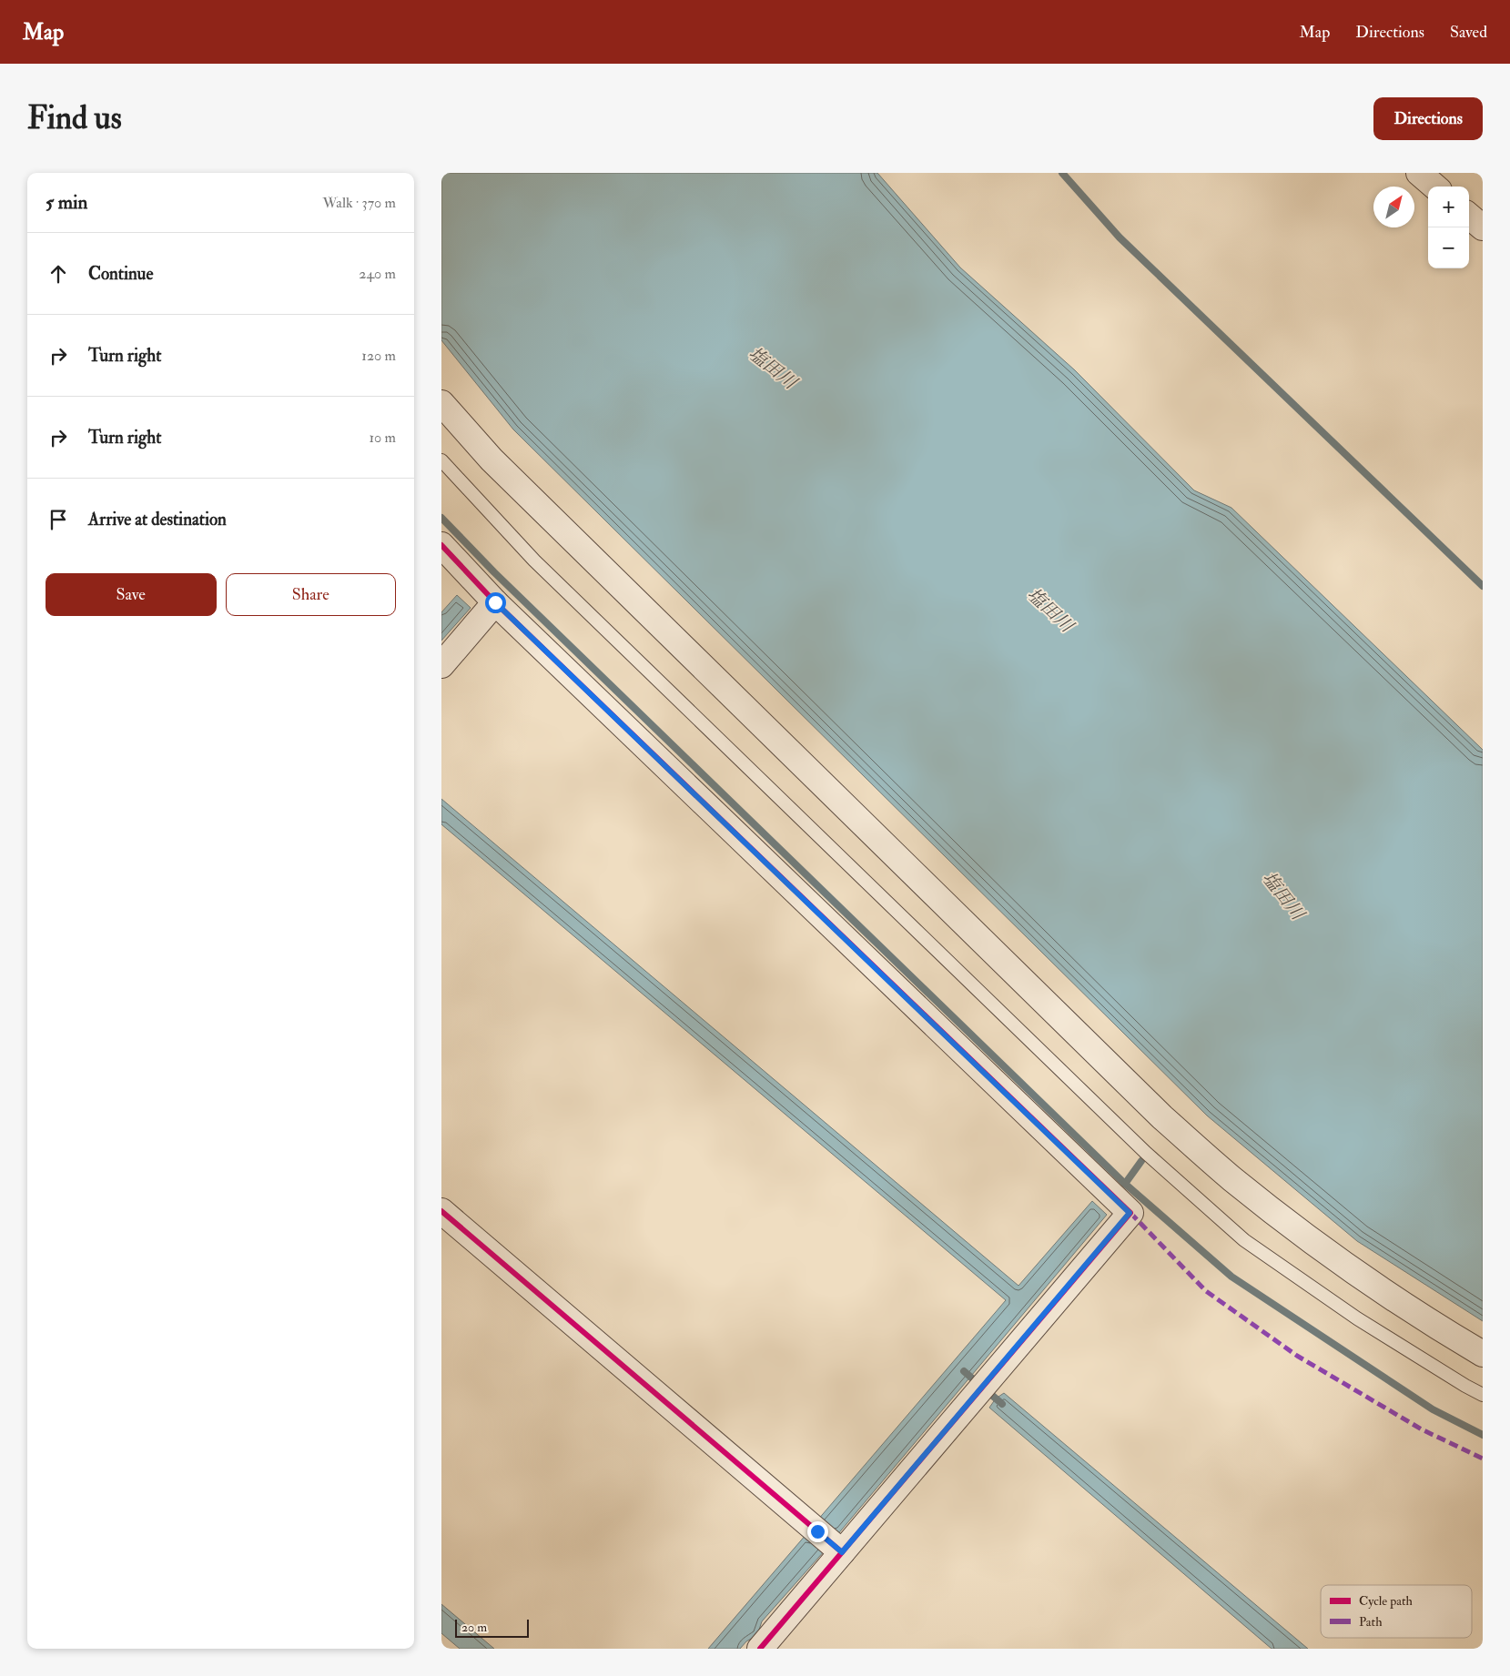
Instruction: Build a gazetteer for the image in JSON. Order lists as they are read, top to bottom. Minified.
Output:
{"water":["塩田川"],"legend":["Cycle path","Path"],"scale_bar":"20 m","north":"top right","page":{"header":"Map","nav":["Map","Directions","Saved"],"buttons":["Directions",["Save","Share"]],"title":"Find us","heading":["5 min","Walk · 370 m"],"map_buttons":["+","−"],"list":[["Continue","240 m"],["Turn right","120 m"],["Turn right","10 m"],"Arrive at destination"],"scale":"20 m"}}
